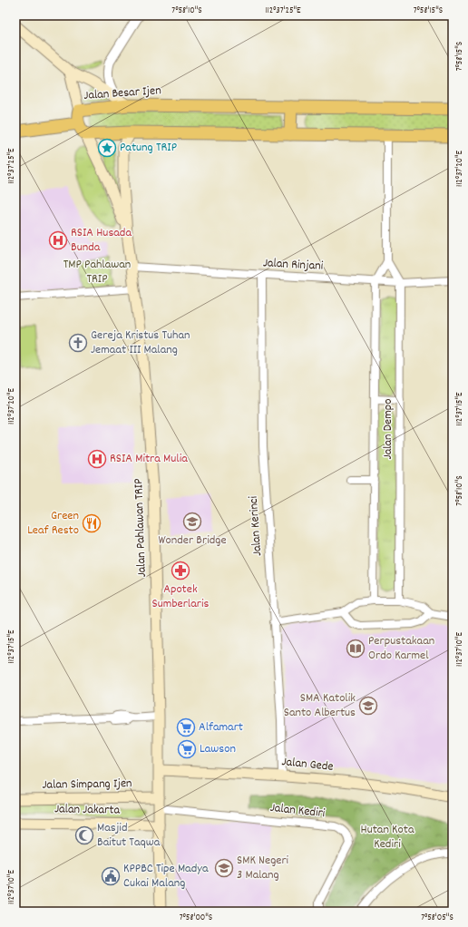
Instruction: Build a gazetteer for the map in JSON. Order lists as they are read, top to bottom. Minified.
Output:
{"streets":{"main road":["Jalan Besar Ijen","Jalan Pahlawan TRIP","Jalan Gede","Jalan Simpang Ijen","Jalan Jakarta"],"street":["Jalan Rinjani","Jalan Dempo","Jalan Kerinci","Jalan Kediri"]},"crossings":[["Jalan Rinjani","Jalan Dempo"],["Jalan Rinjani","Jalan Kerinci"],["Jalan Rinjani","Jalan Pahlawan TRIP"],["Jalan Kerinci","Jalan Gede"],["Jalan Pahlawan TRIP","Jalan Gede"],["Jalan Pahlawan TRIP","Jalan Simpang Ijen"],["Jalan Pahlawan TRIP","Jalan Jakarta"],["Jalan Pahlawan TRIP","Jalan Kediri"]],"parks":["TMP Pahlawan TRIP","Hutan Kota Kediri"],"places":{"place":["Patung TRIP"],"hospital":["RSIA Husada Bunda","RSIA Mitra Mulia"],"church":["Gereja Kristus Tuhan Jemaat III Malang"],"school or university":["Wonder Bridge","SMA Katolik Santo Albertus","SMK Negeri 3 Malang"],"restaurant":["Green Leaf Resto"],"pharmacy":["Apotek Sumberlaris"],"library":["Perpustakaan Ordo Karmel"],"supermarket":["Alfamart","Lawson"],"mosque":["Masjid Baitut Taqwa"],"public building":["KPPBC Tipe Madya Cukai Malang"]},"coordinates":["7°58'10\"S","112°37'25\"E","7°58'15\"S","112°37'20\"E","112°37'15\"E","112°37'10\"E","7°58'00\"S","7°58'05\"S"]}
